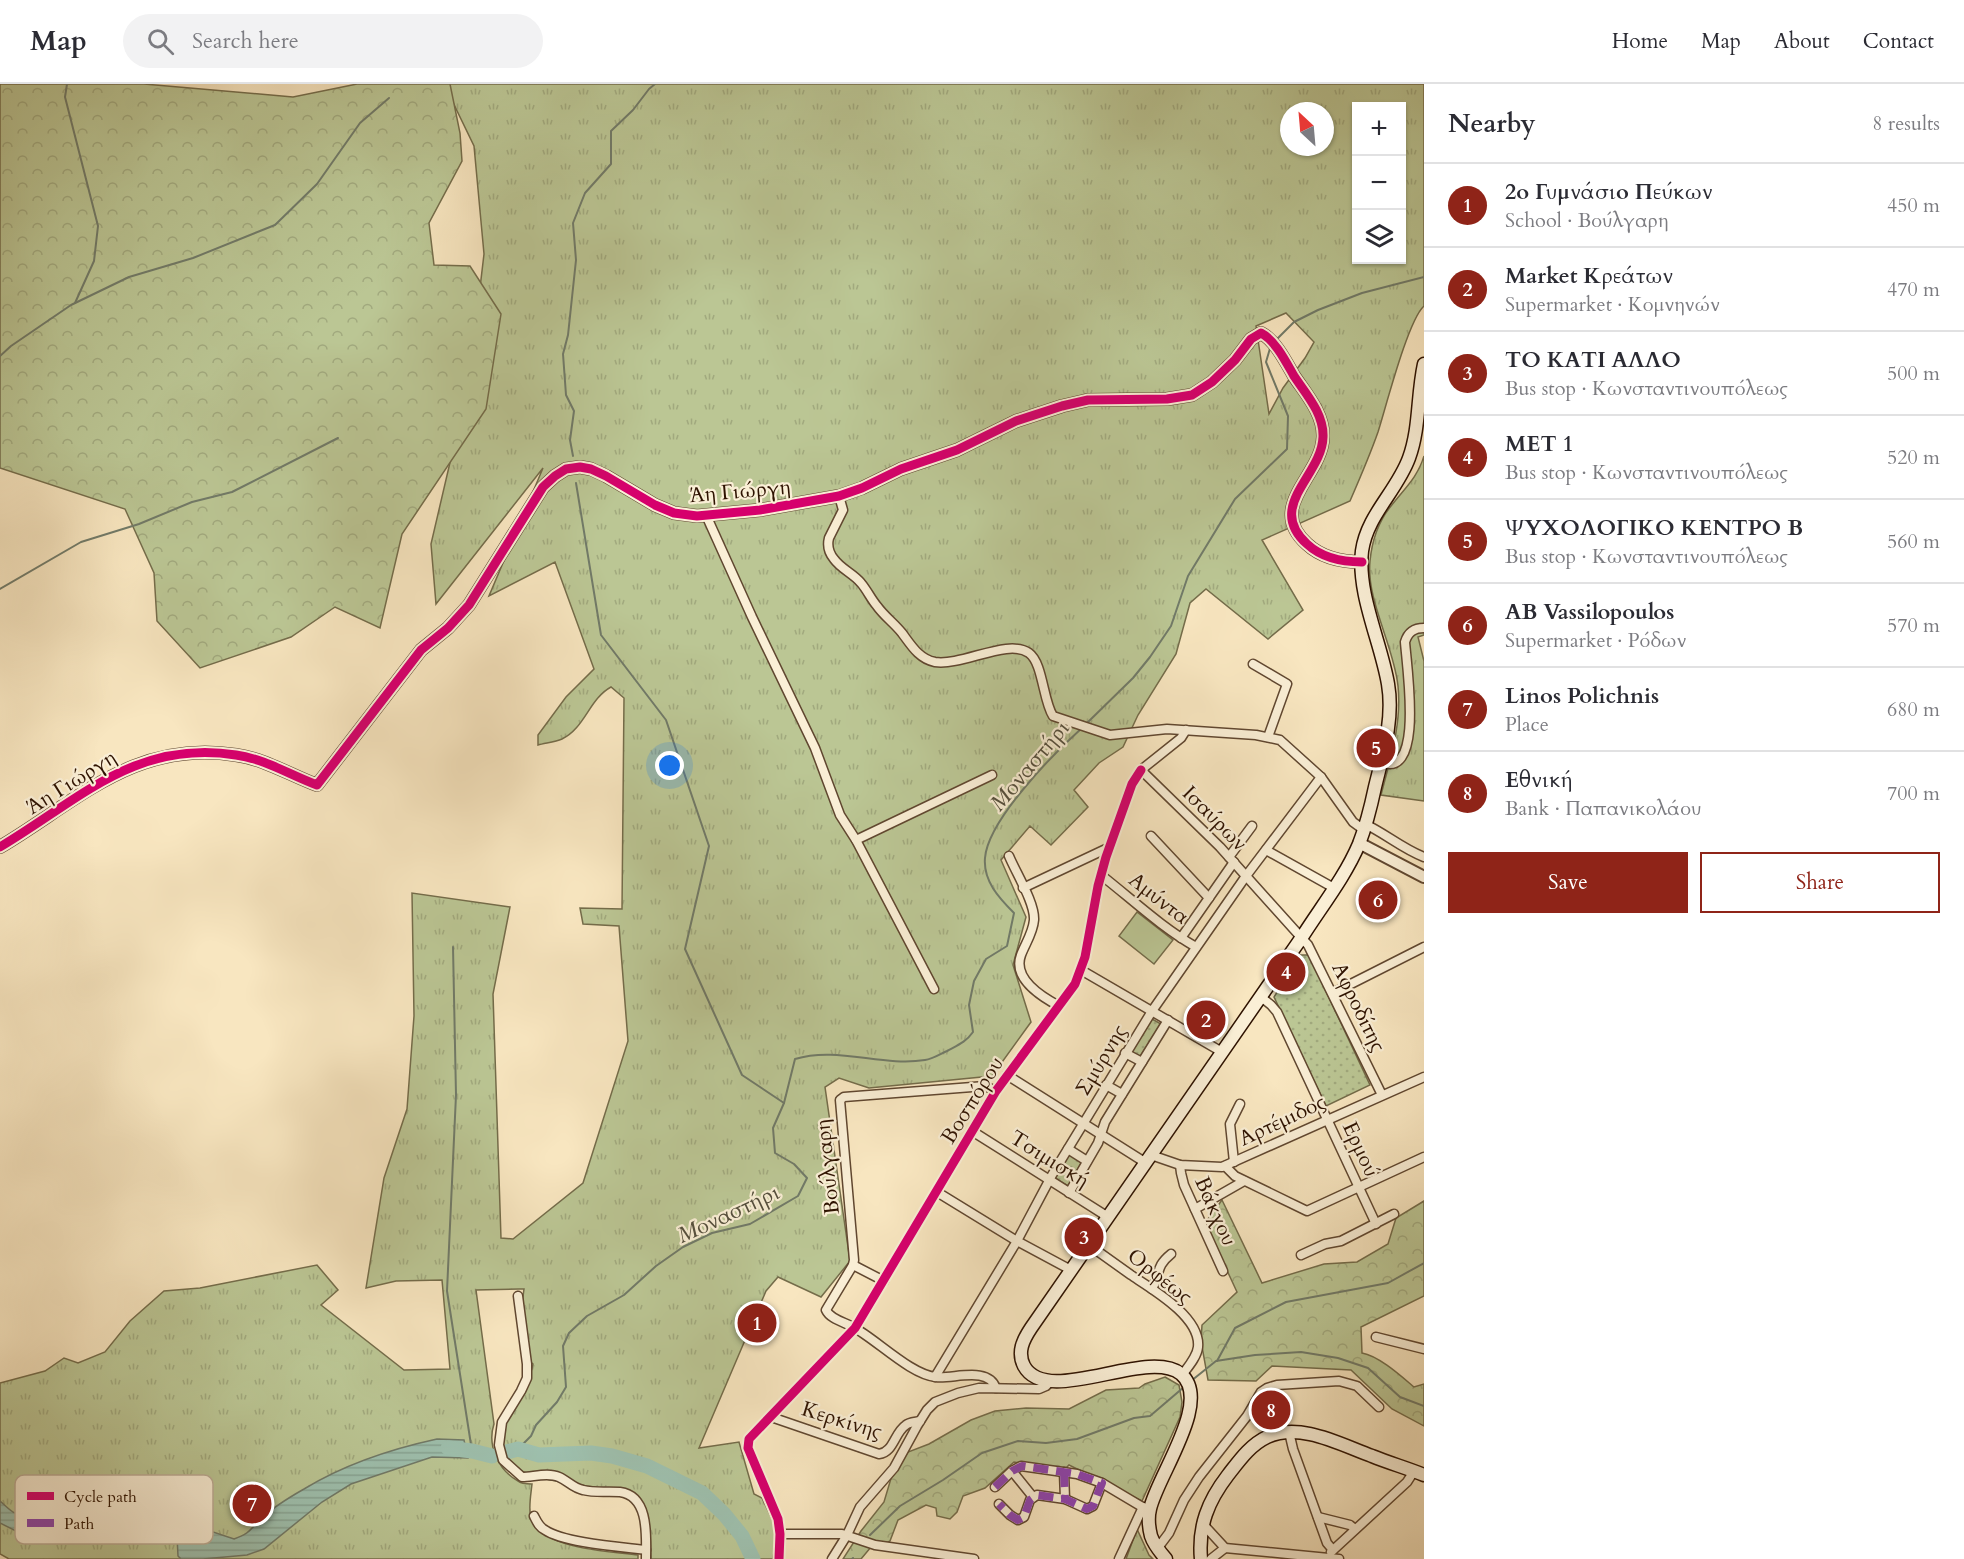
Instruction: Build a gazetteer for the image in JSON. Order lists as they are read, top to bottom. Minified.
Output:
{"streets":{"street":["Άη Γιώργη","Ισαύρων","Αμύντα","Αφροδίτης","Σμύρνης","Βοσπόρου","Αρτέμιδος","Ερμού","Τσιμισκή","Βούλγαρη","Βάκχου","Ορφέως","Κερκίνης"]},"crossings":[["Ισαύρων","Αφροδίτης"],["Ισαύρων","Σμύρνης"],["Ισαύρων","Βοσπόρου"],["Αμύντα","Σμύρνης"],["Αμύντα","Βοσπόρου"],["Αφροδίτης","Αρτέμιδος"],["Σμύρνης","Αρτέμιδος"],["Σμύρνης","Τσιμισκή"],["Βοσπόρου","Αρτέμιδος"],["Βοσπόρου","Τσιμισκή"],["Βοσπόρου","Βούλγαρη"],["Βοσπόρου","Κερκίνης"],["Αρτέμιδος","Ερμού"],["Αρτέμιδος","Βάκχου"]],"water":["Μοναστήρι"],"legend":["Cycle path","Path"],"north":"top left","page":{"header":"Map","search":"Search here","nav":["Home","Map","About","Contact"],"heading":["Nearby","8 results"],"map_buttons":["+","−"],"list":[{"mark":"1","name":"2ο Γυμνάσιο Πεύκων","note":"School · Βούλγαρη","value":"450 m"},{"mark":"2","name":"Market Κρεάτων","note":"Supermarket · Κομνηνών","value":"470 m"},{"mark":"3","name":"ΤΟ ΚΑΤΙ ΑΛΛΟ","note":"Bus stop · Κωνσταντινουπόλεως","value":"500 m"},{"mark":"4","name":"ΜΕΤ 1","note":"Bus stop · Κωνσταντινουπόλεως","value":"520 m"},{"mark":"5","name":"ΨΥΧΟΛΟΓΙΚΟ ΚΕΝΤΡΟ B","note":"Bus stop · Κωνσταντινουπόλεως","value":"560 m"},{"mark":"6","name":"AB Vassilopoulos","note":"Supermarket · Ρόδων","value":"570 m"},{"mark":"7","name":"Linos Polichnis","note":"Place","value":"680 m"},{"mark":"8","name":"Εθνική","note":"Bank · Παπανικολάου","value":"700 m"}],"pins":["5","6","4","2","3","1","8","7"],"buttons":["Save","Share"]}}
